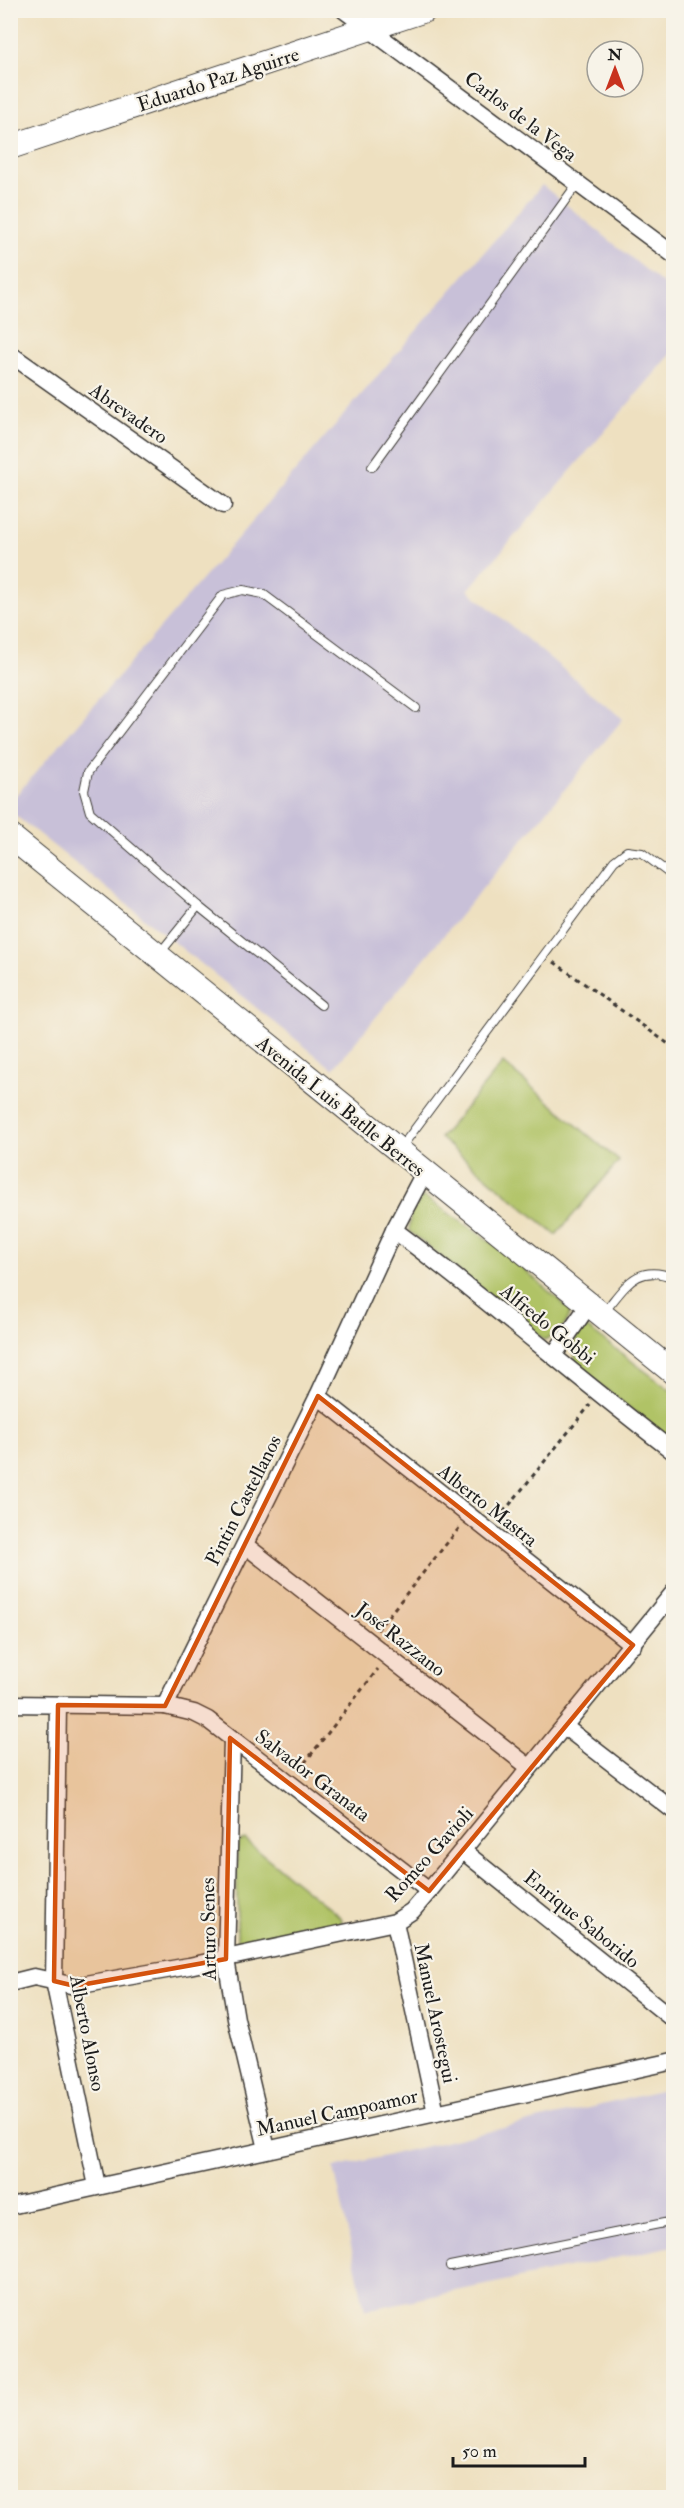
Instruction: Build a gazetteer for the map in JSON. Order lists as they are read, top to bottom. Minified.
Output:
{"streets":{"main road":["Eduardo Paz Aguirre","Avenida Luis Batlle Berres"],"street":["Carlos de la Vega","Abrevadero","Alfredo Gobbi","Pintin Castellanos","Alberto Mastra","José Razzano","Salvador Granata","Romeo Gavioli","Enrique Saborido","Arturo Senes","Manuel Arostegui","Alberto Alonso","Manuel Campoamor"]},"crossings":[["Eduardo Paz Aguirre","Carlos de la Vega"],["Avenida Luis Batlle Berres","Pintin Castellanos"],["Alfredo Gobbi","Pintin Castellanos"],["Pintin Castellanos","Alberto Mastra"],["Pintin Castellanos","José Razzano"],["Pintin Castellanos","Salvador Granata"],["Alberto Mastra","Romeo Gavioli"],["José Razzano","Romeo Gavioli"],["Salvador Granata","Romeo Gavioli"],["Salvador Granata","Arturo Senes"],["Romeo Gavioli","Enrique Saborido"],["Romeo Gavioli","Arturo Senes"],["Romeo Gavioli","Manuel Arostegui"],["Romeo Gavioli","Alberto Alonso"],["Arturo Senes","Manuel Campoamor"],["Manuel Arostegui","Manuel Campoamor"],["Alberto Alonso","Manuel Campoamor"]],"scale_bar":"50 m","north":"top"}
